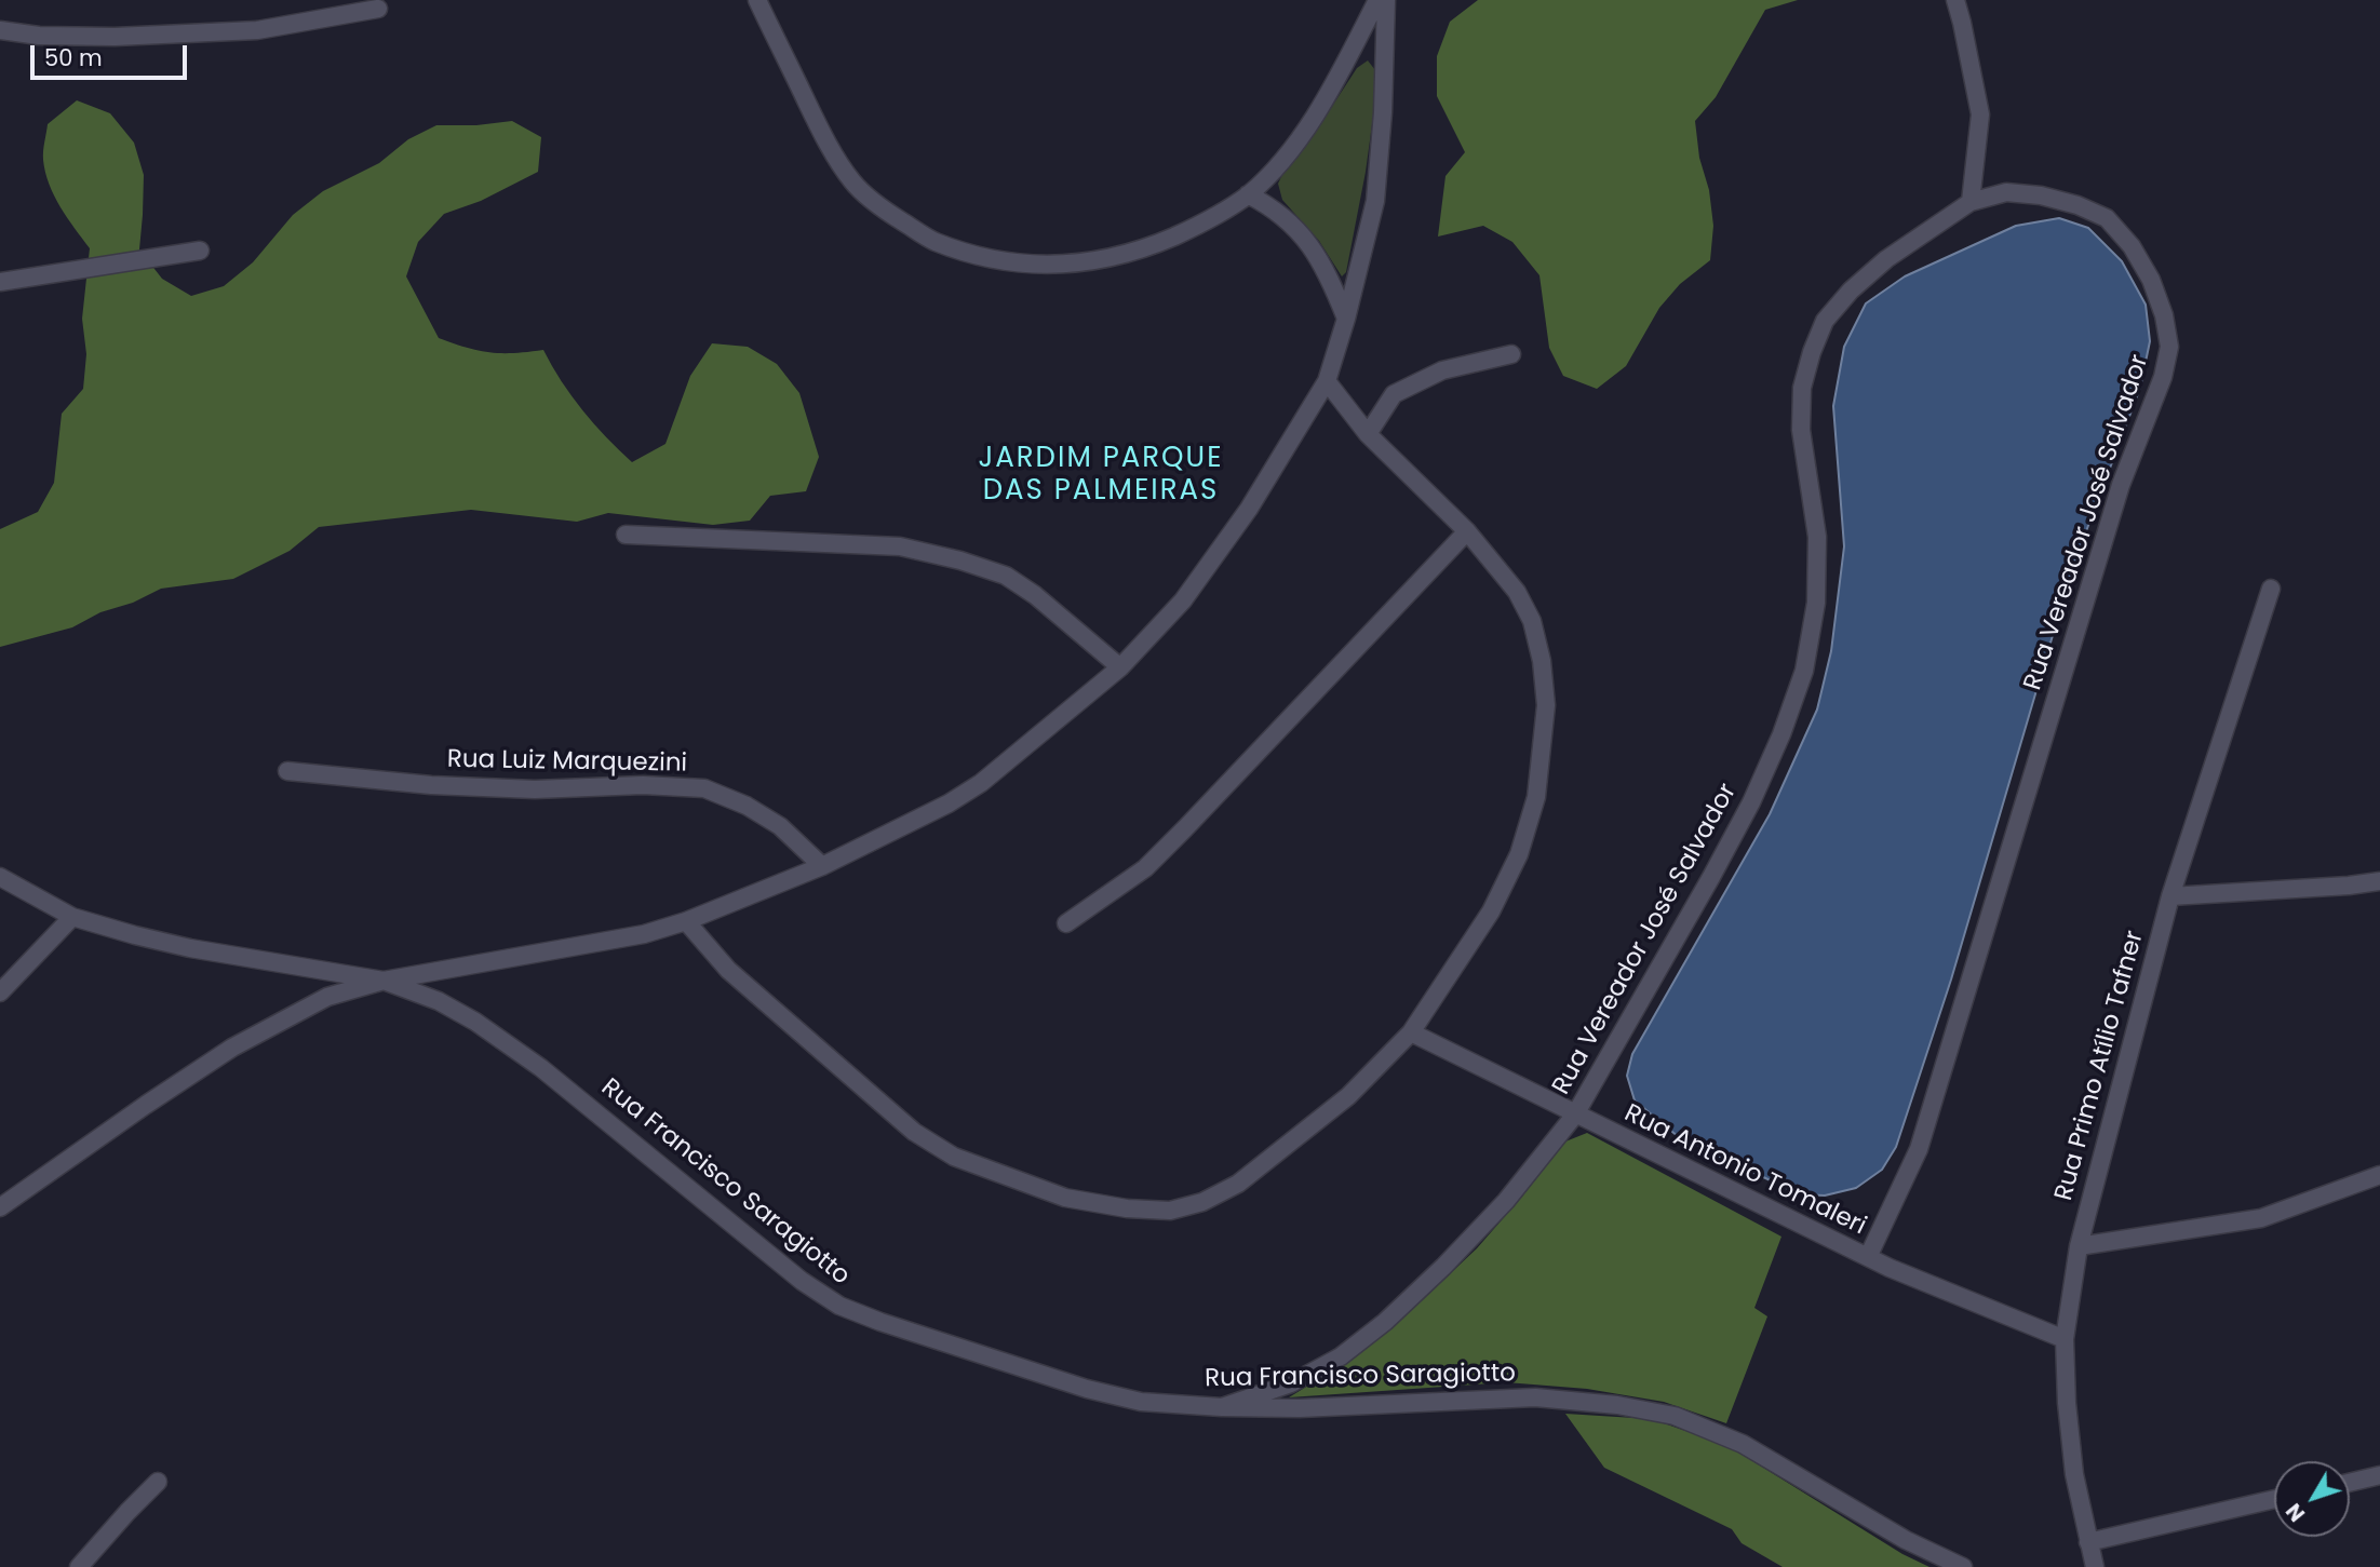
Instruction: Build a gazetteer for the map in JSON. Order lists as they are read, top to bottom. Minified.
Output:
{"streets":{"street":["Rua Vereador José Salvador","Rua Luiz Marquezini","Rua Primo Atílio Tafner","Rua Antonio Tomaleri","Rua Francisco Saragiotto"]},"crossings":[["Rua Vereador José Salvador","Rua Antonio Tomaleri"],["Rua Vereador José Salvador","Rua Francisco Saragiotto"],["Rua Primo Atílio Tafner","Rua Antonio Tomaleri"]],"districts":["JARDIM PARQUE DAS PALMEIRAS"],"scale_bar":"50 m","north":"bottom left"}
